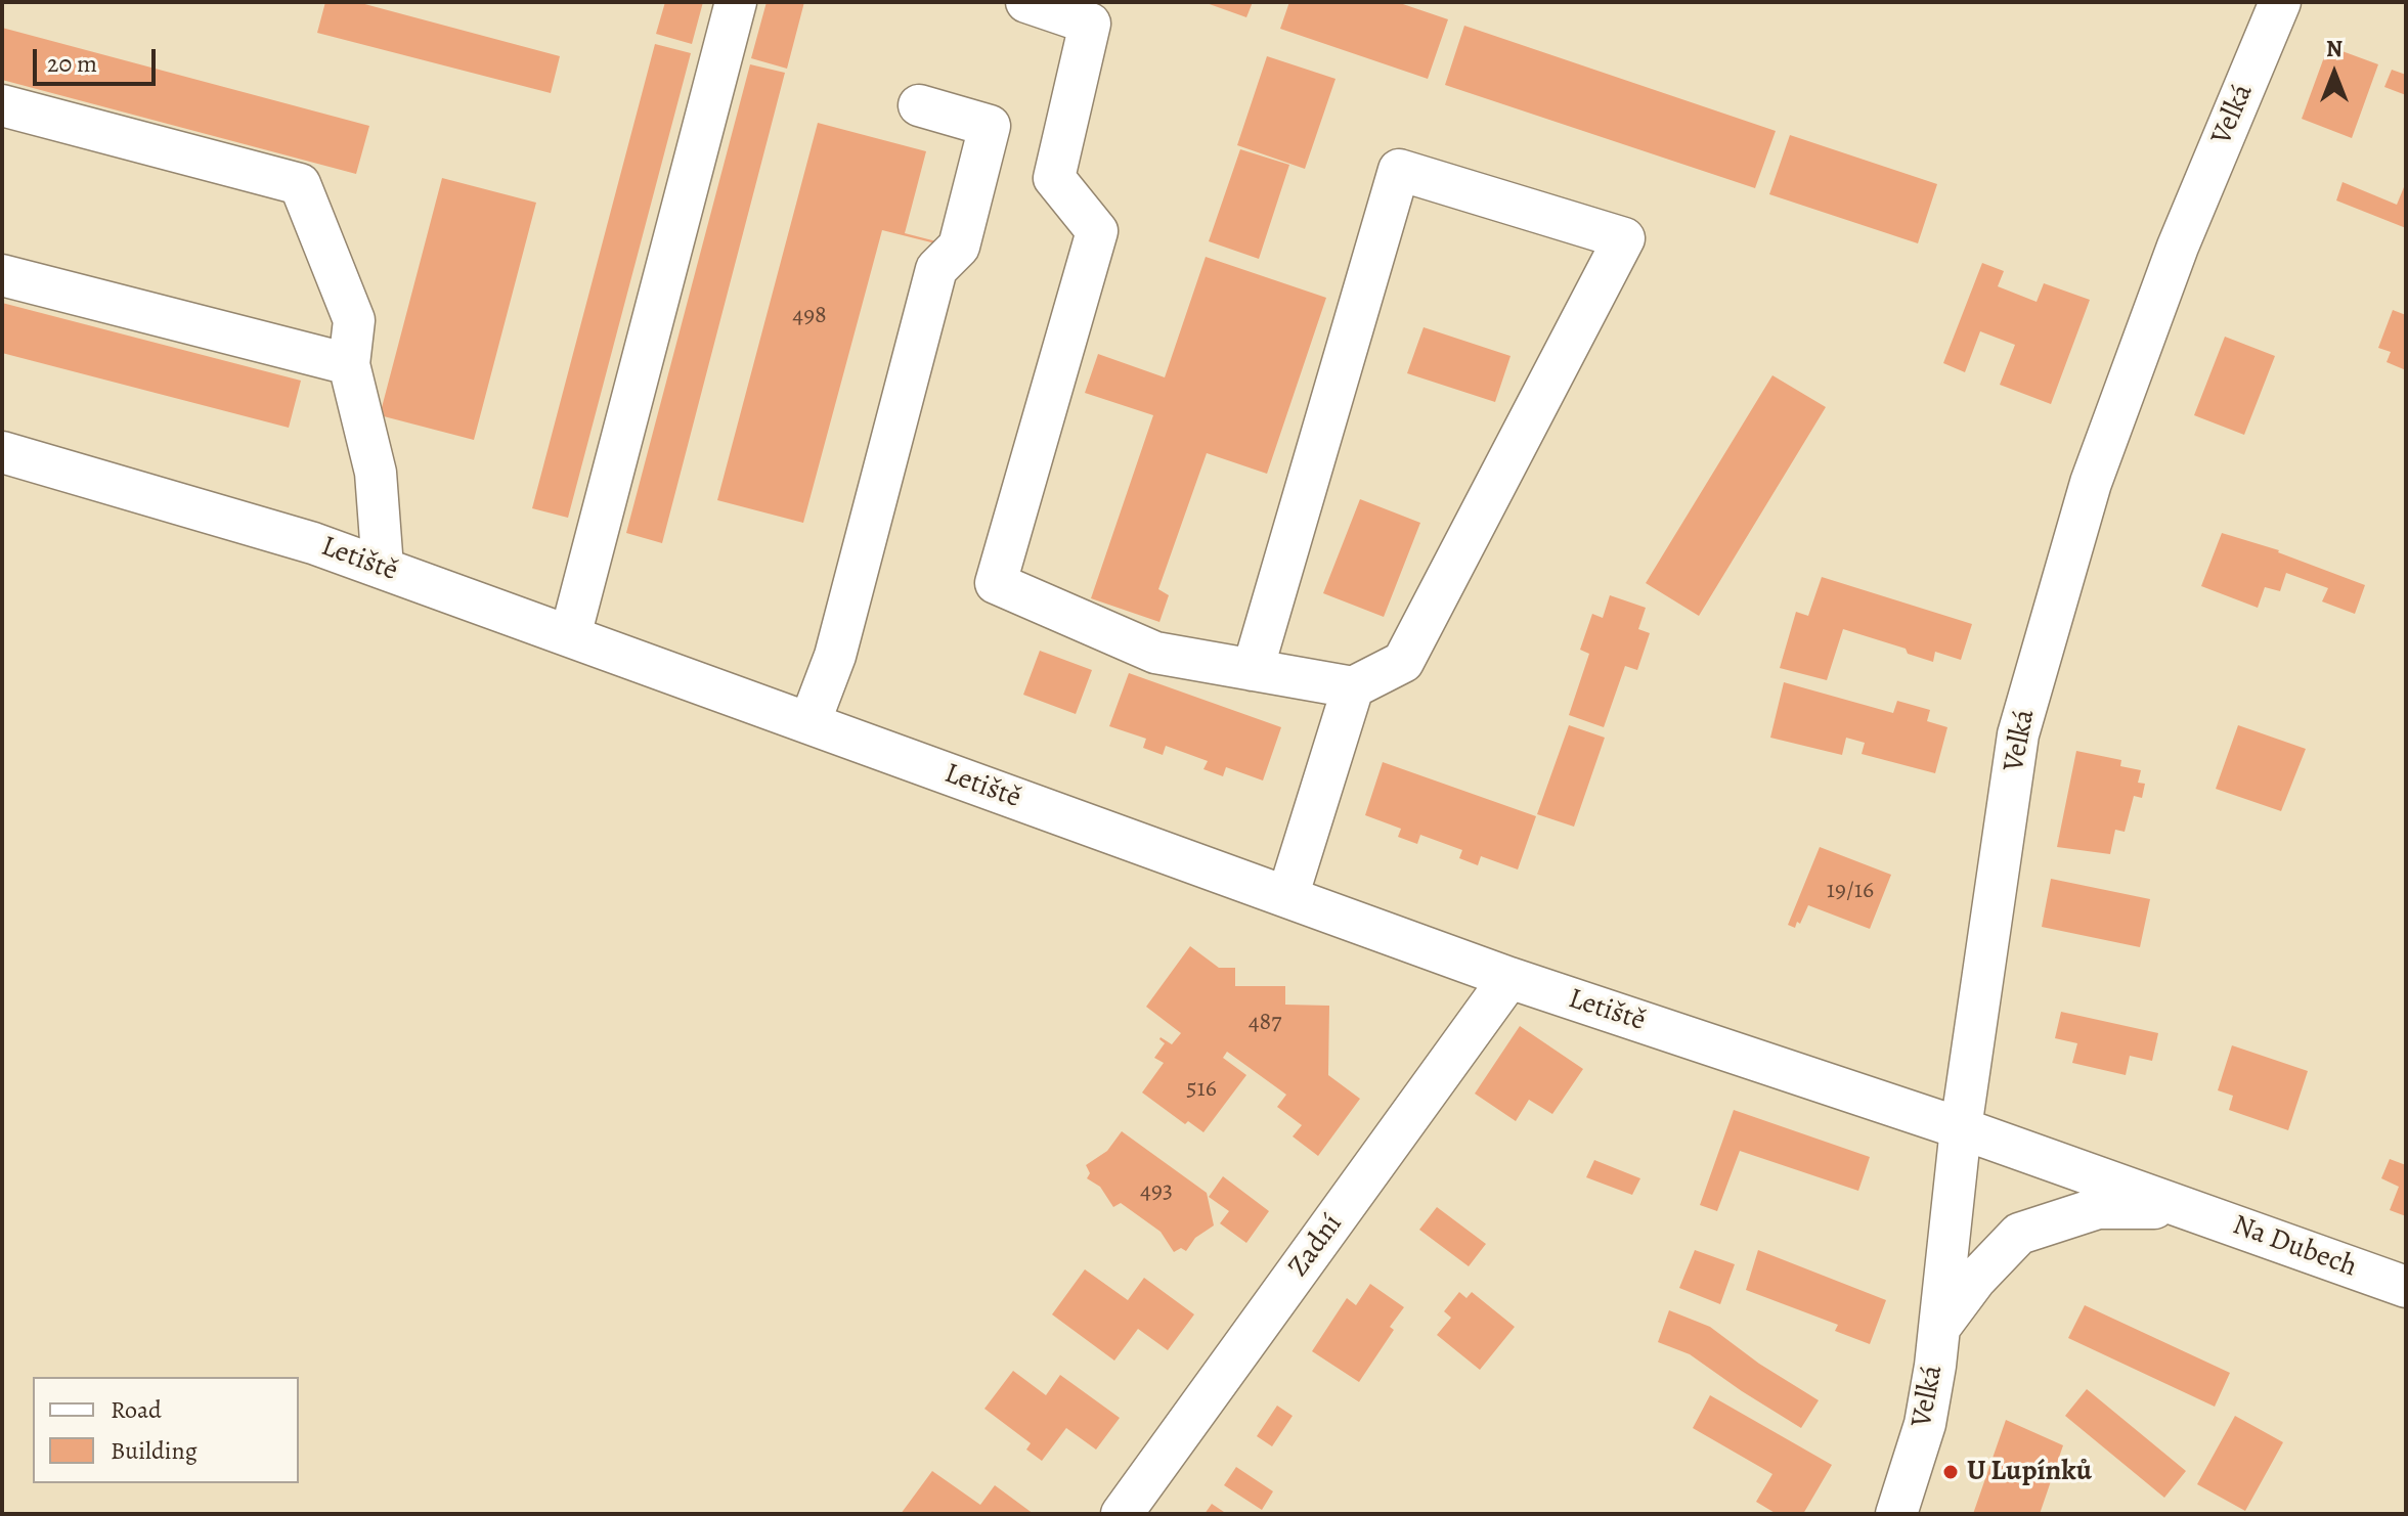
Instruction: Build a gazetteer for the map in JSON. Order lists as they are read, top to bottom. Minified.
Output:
{"streets":{"street":["Velká","Letiště","Zadní","Na Dubech"]},"crossings":[["Velká","Letiště"],["Velká","Na Dubech"],["Letiště","Zadní"],["Letiště","Na Dubech"]],"places":["U Lupínků"],"house_numbers":["498","19/16","487","516","493"],"legend":["Road","Building"],"scale_bar":"20 m","north":"top"}
